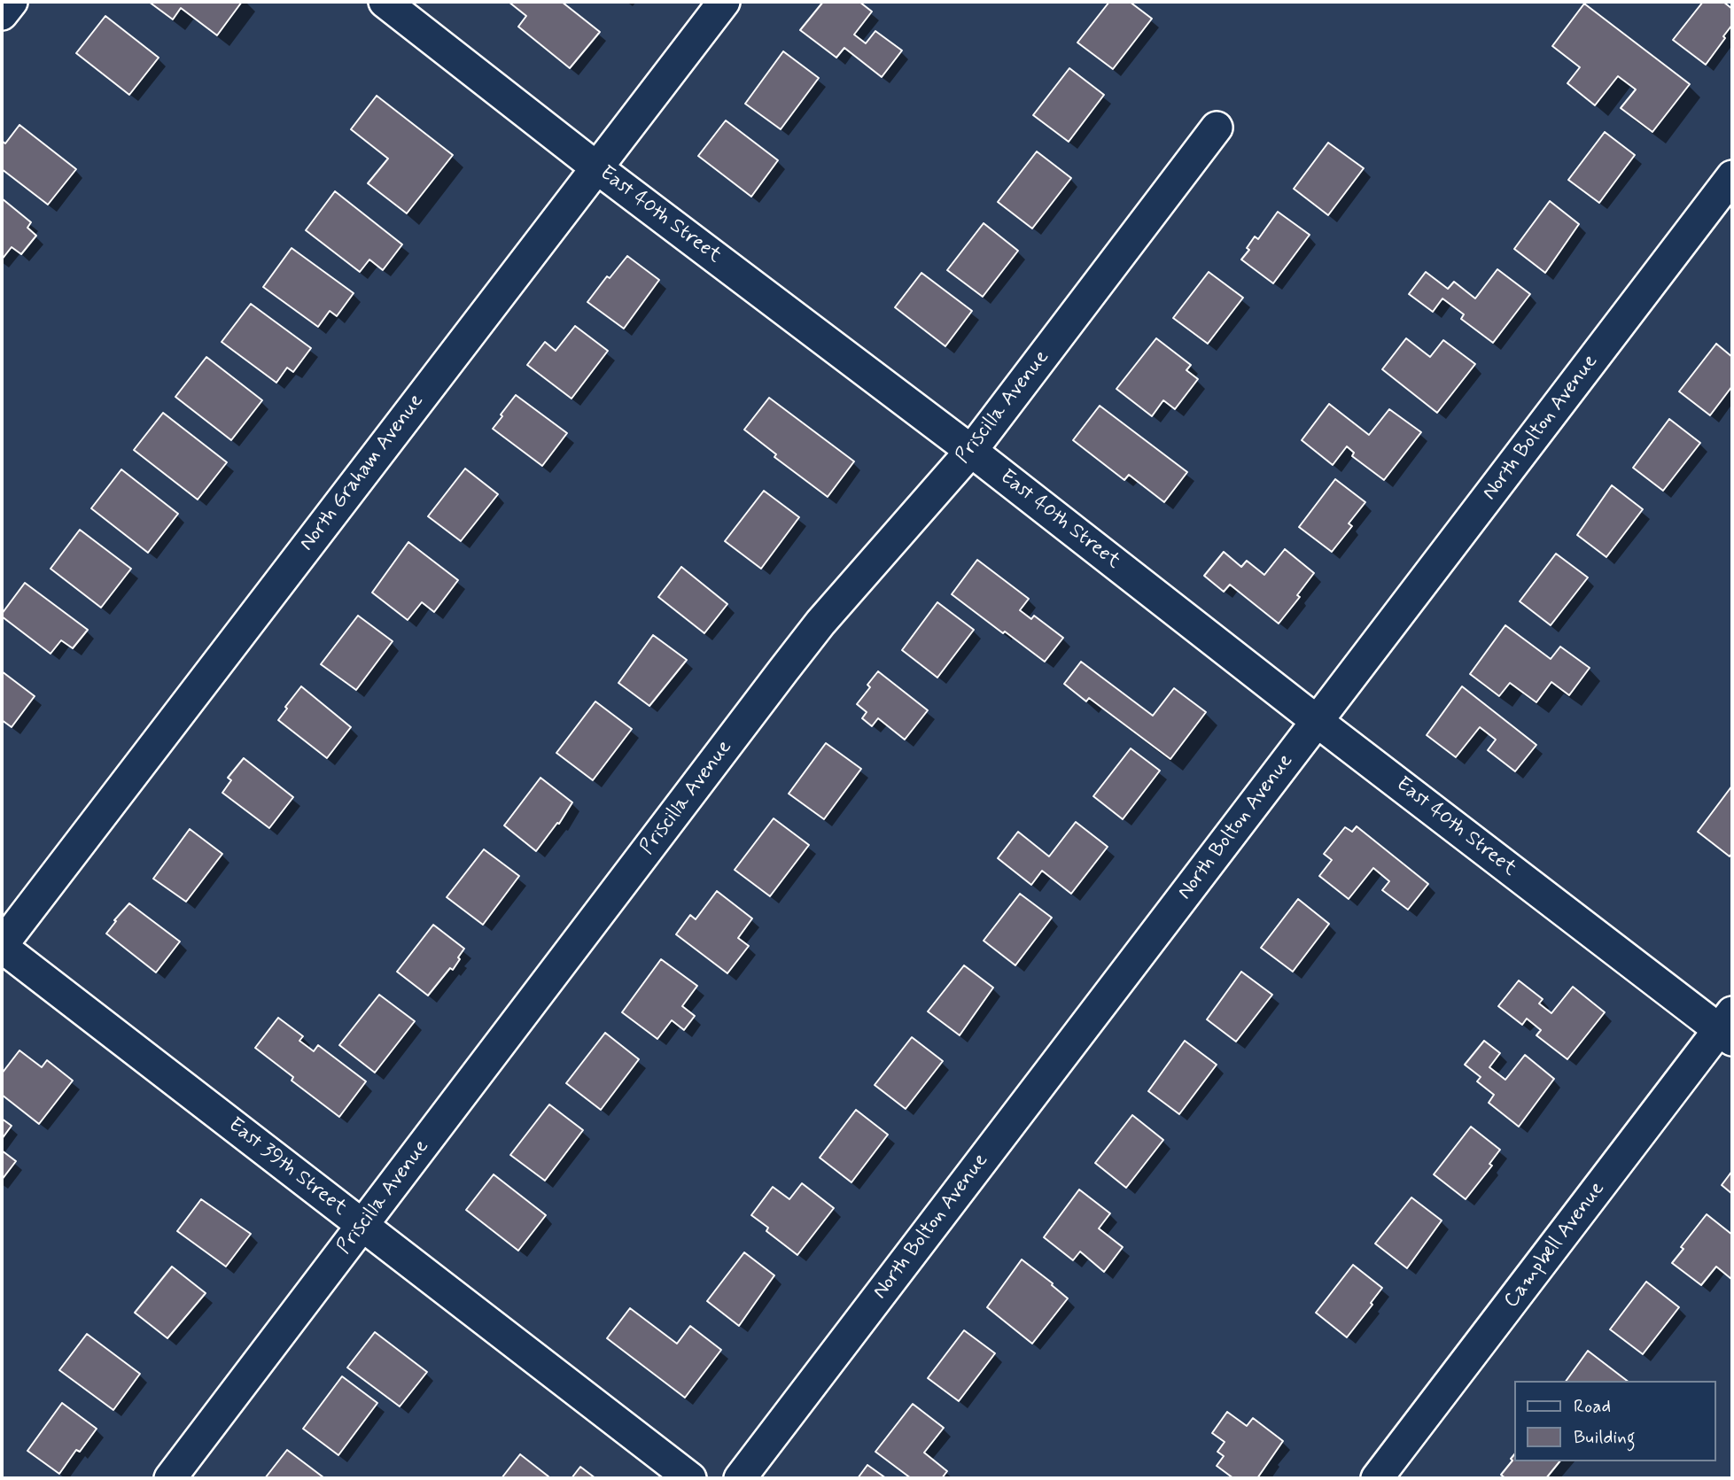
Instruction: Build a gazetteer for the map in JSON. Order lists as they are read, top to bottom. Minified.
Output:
{"streets":{"street":["East 40th Street","Priscilla Avenue","North Bolton Avenue","North Graham Avenue","East 39th Street","Campbell Avenue"]},"crossings":[["East 40th Street","Priscilla Avenue"],["East 40th Street","North Bolton Avenue"],["East 40th Street","North Graham Avenue"],["East 40th Street","Campbell Avenue"],["Priscilla Avenue","East 39th Street"],["North Graham Avenue","East 39th Street"]],"legend":["Road","Building"]}
